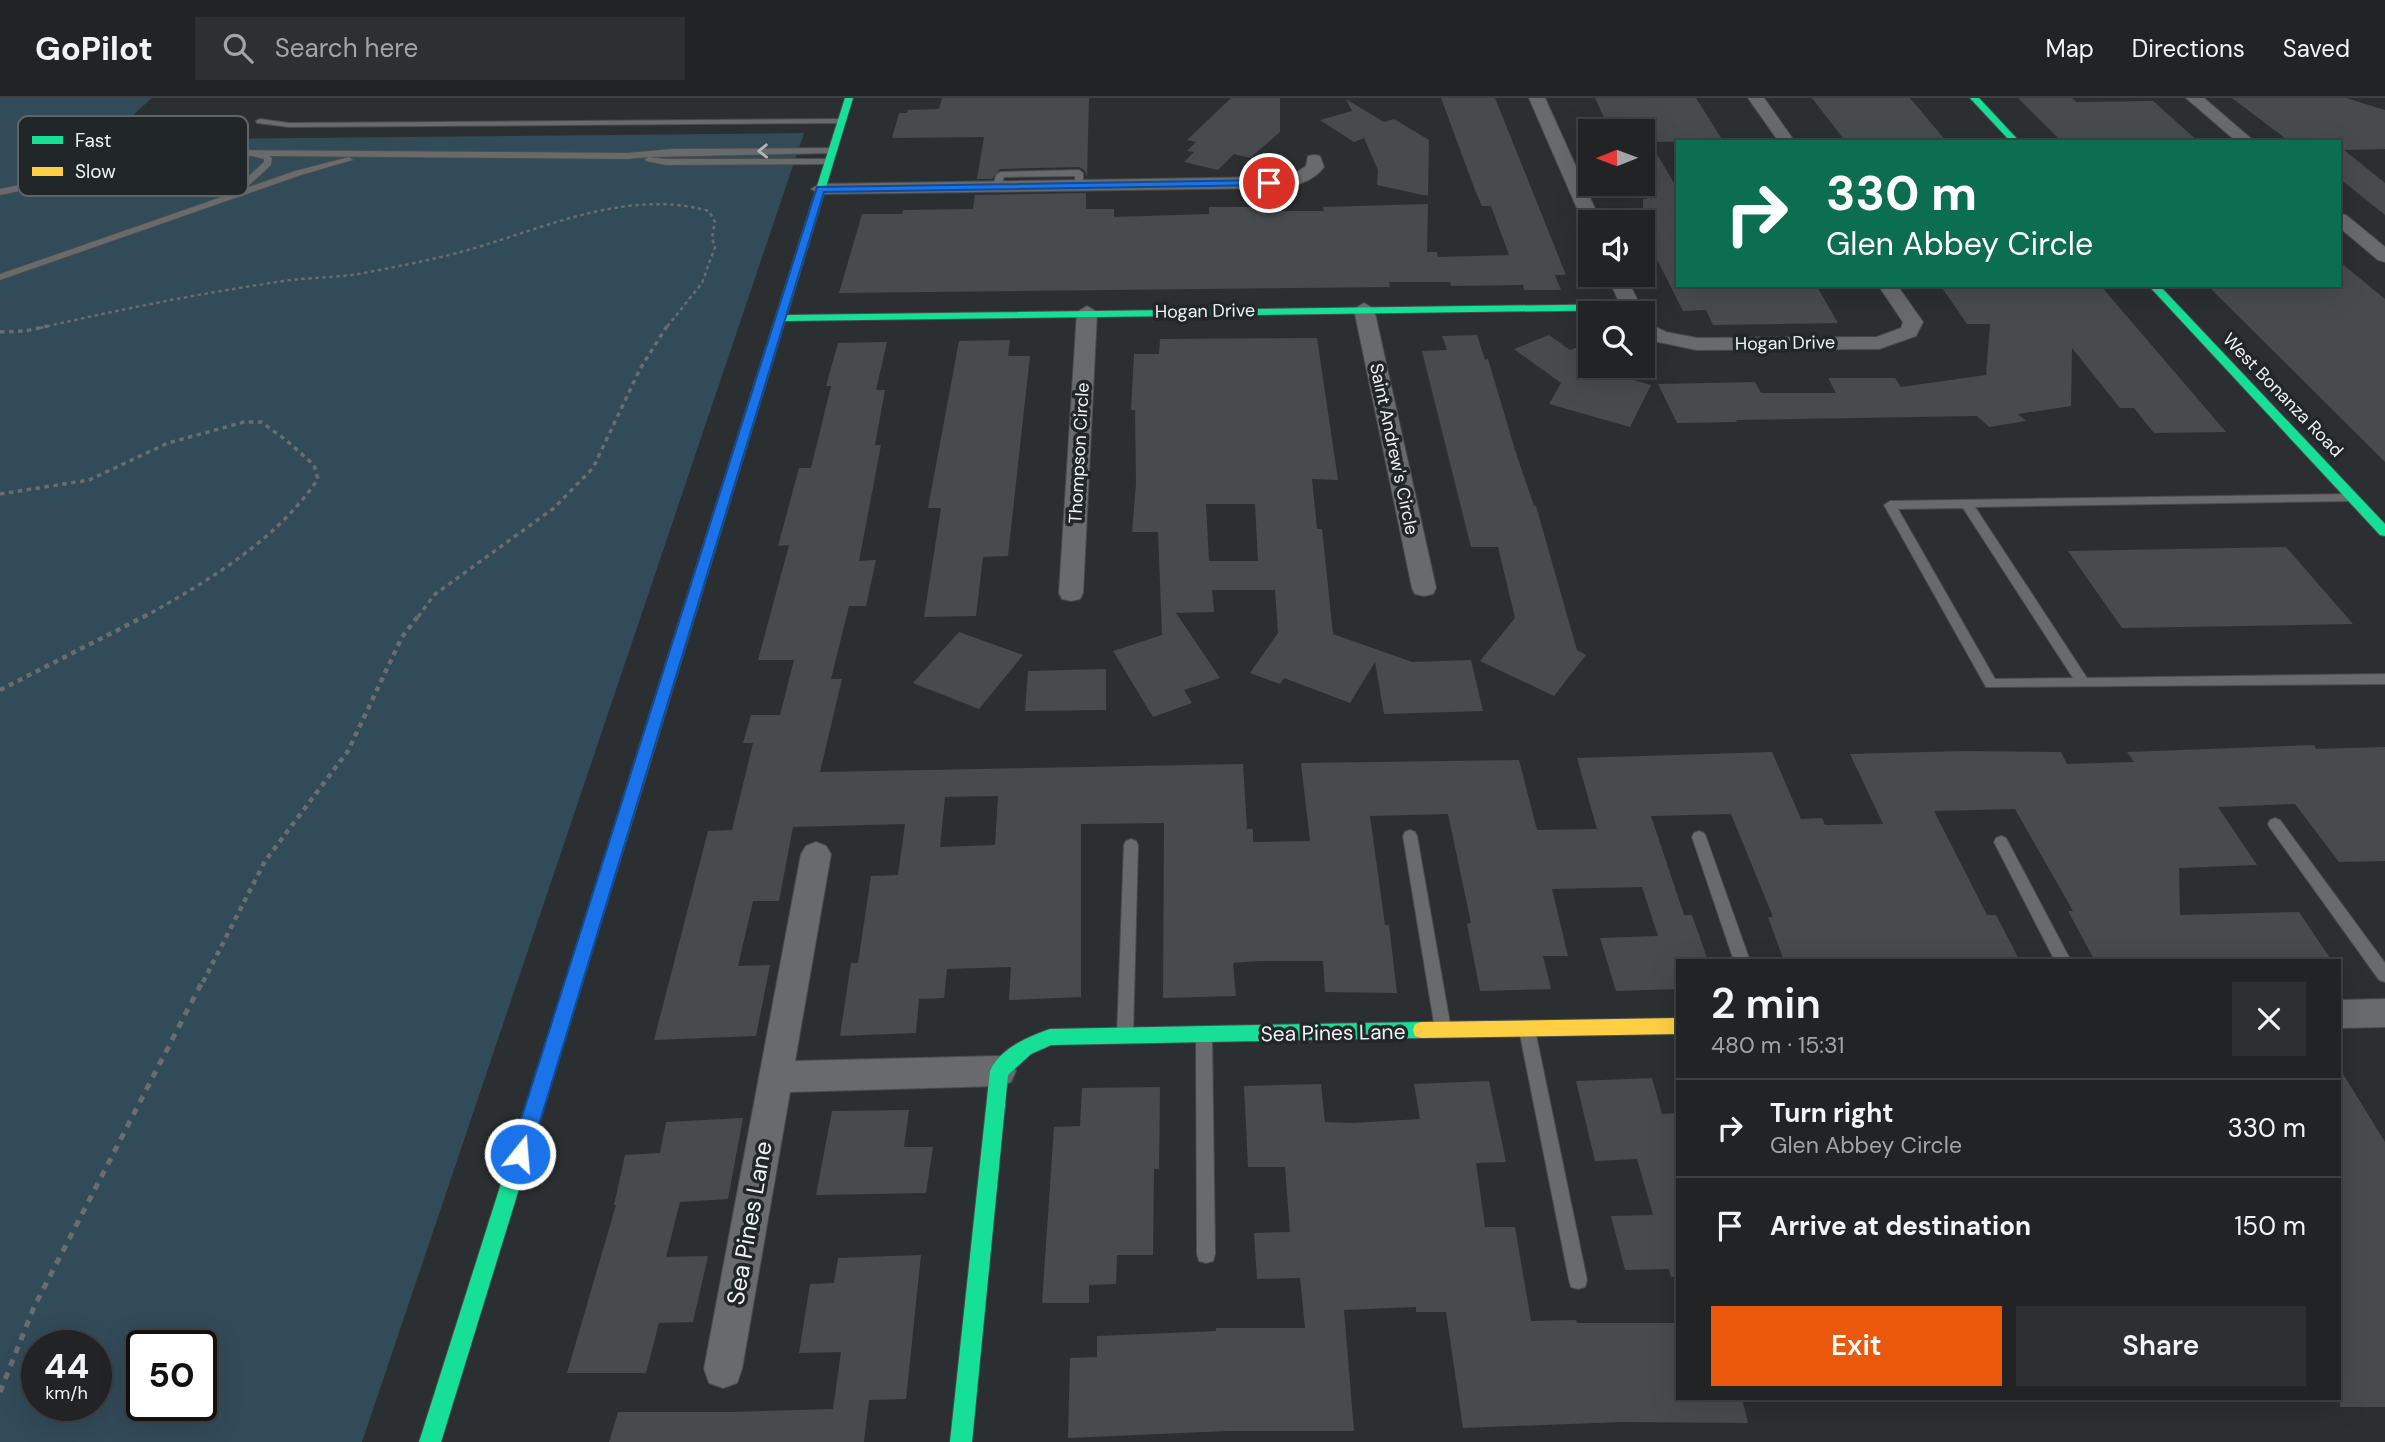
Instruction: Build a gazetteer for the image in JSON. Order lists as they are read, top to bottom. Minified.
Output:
{"streets":{"street":["Hogan Drive","West Bonanza Road","Saint Andrew's Circle","Thompson Circle","Sea Pines Lane"]},"crossings":[["Hogan Drive","Saint Andrew's Circle"],["Hogan Drive","Thompson Circle"]],"legend":["Fast","Slow"],"north":"left","page":{"header":"GoPilot","search":"Search here","nav":["Map","Directions","Saved"],"turn":["330 m","Glen Abbey Circle"],"heading":["2 min","480 m · 15:31"],"list":[{"name":"Turn right","note":"Glen Abbey Circle","value":"330 m"},{"name":"Arrive at destination","value":"150 m"}],"buttons":["Exit","Share"],"speed":"44 km/h","limit":"50"}}
